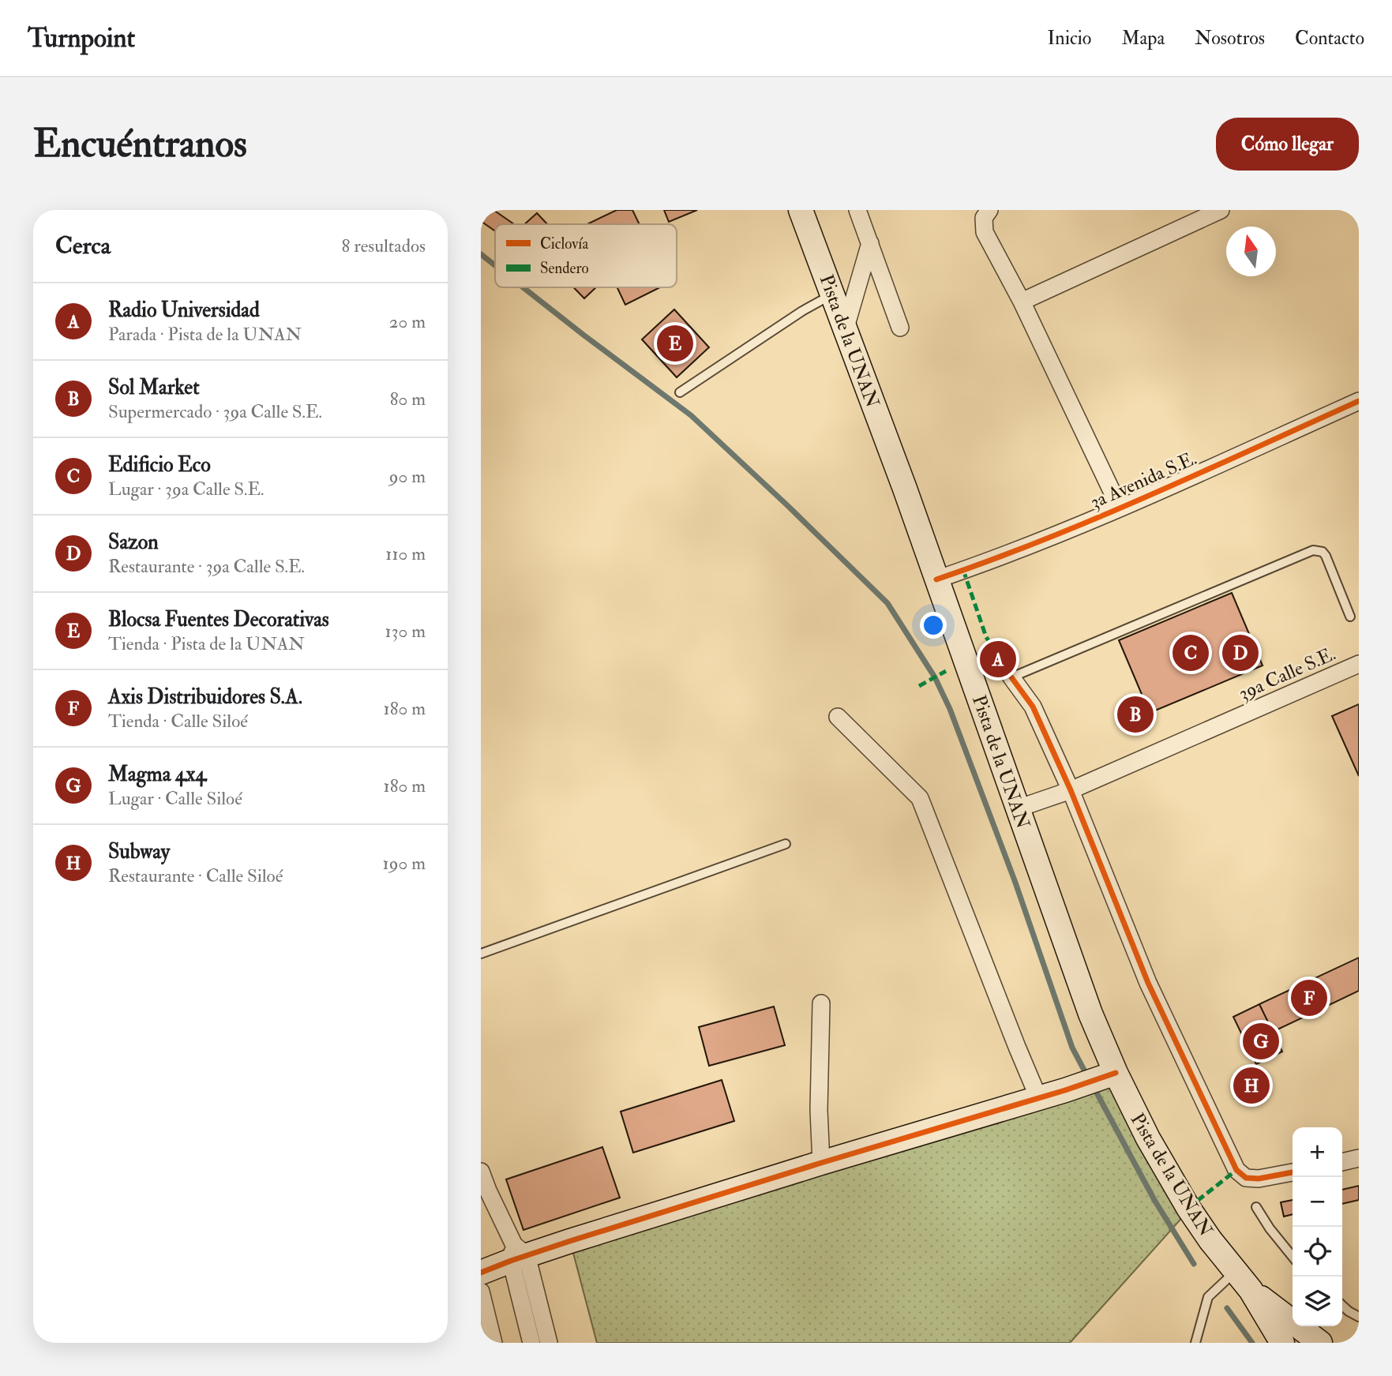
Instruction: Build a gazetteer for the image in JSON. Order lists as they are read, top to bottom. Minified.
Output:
{"streets":{"main road":["Pista de la UNAN"],"street":["3a Avenida S.E.","39a Calle S.E."]},"crossings":[["Pista de la UNAN","3a Avenida S.E."],["Pista de la UNAN","39a Calle S.E."]],"legend":["Ciclovía","Sendero"],"north":"top","page":{"header":"Turnpoint","nav":["Inicio","Mapa","Nosotros","Contacto"],"buttons":"Cómo llegar","title":"Encuéntranos","heading":["Cerca","8 resultados"],"list":[{"mark":"A","name":"Radio Universidad","note":"Parada · Pista de la UNAN","value":"20 m"},{"mark":"B","name":"Sol Market","note":"Supermercado · 39a Calle S.E.","value":"80 m"},{"mark":"C","name":"Edificio Eco","note":"Lugar · 39a Calle S.E.","value":"90 m"},{"mark":"D","name":"Sazon","note":"Restaurante · 39a Calle S.E.","value":"110 m"},{"mark":"E","name":"Blocsa Fuentes Decorativas","note":"Tienda · Pista de la UNAN","value":"130 m"},{"mark":"F","name":"Axis Distribuidores S.A.","note":"Tienda · Calle Siloé","value":"180 m"},{"mark":"G","name":"Magma 4x4","note":"Lugar · Calle Siloé","value":"180 m"},{"mark":"H","name":"Subway","note":"Restaurante · Calle Siloé","value":"190 m"}],"pins":["E","C","D","A","B","F","G","H"],"map_buttons":["+","−"]}}
